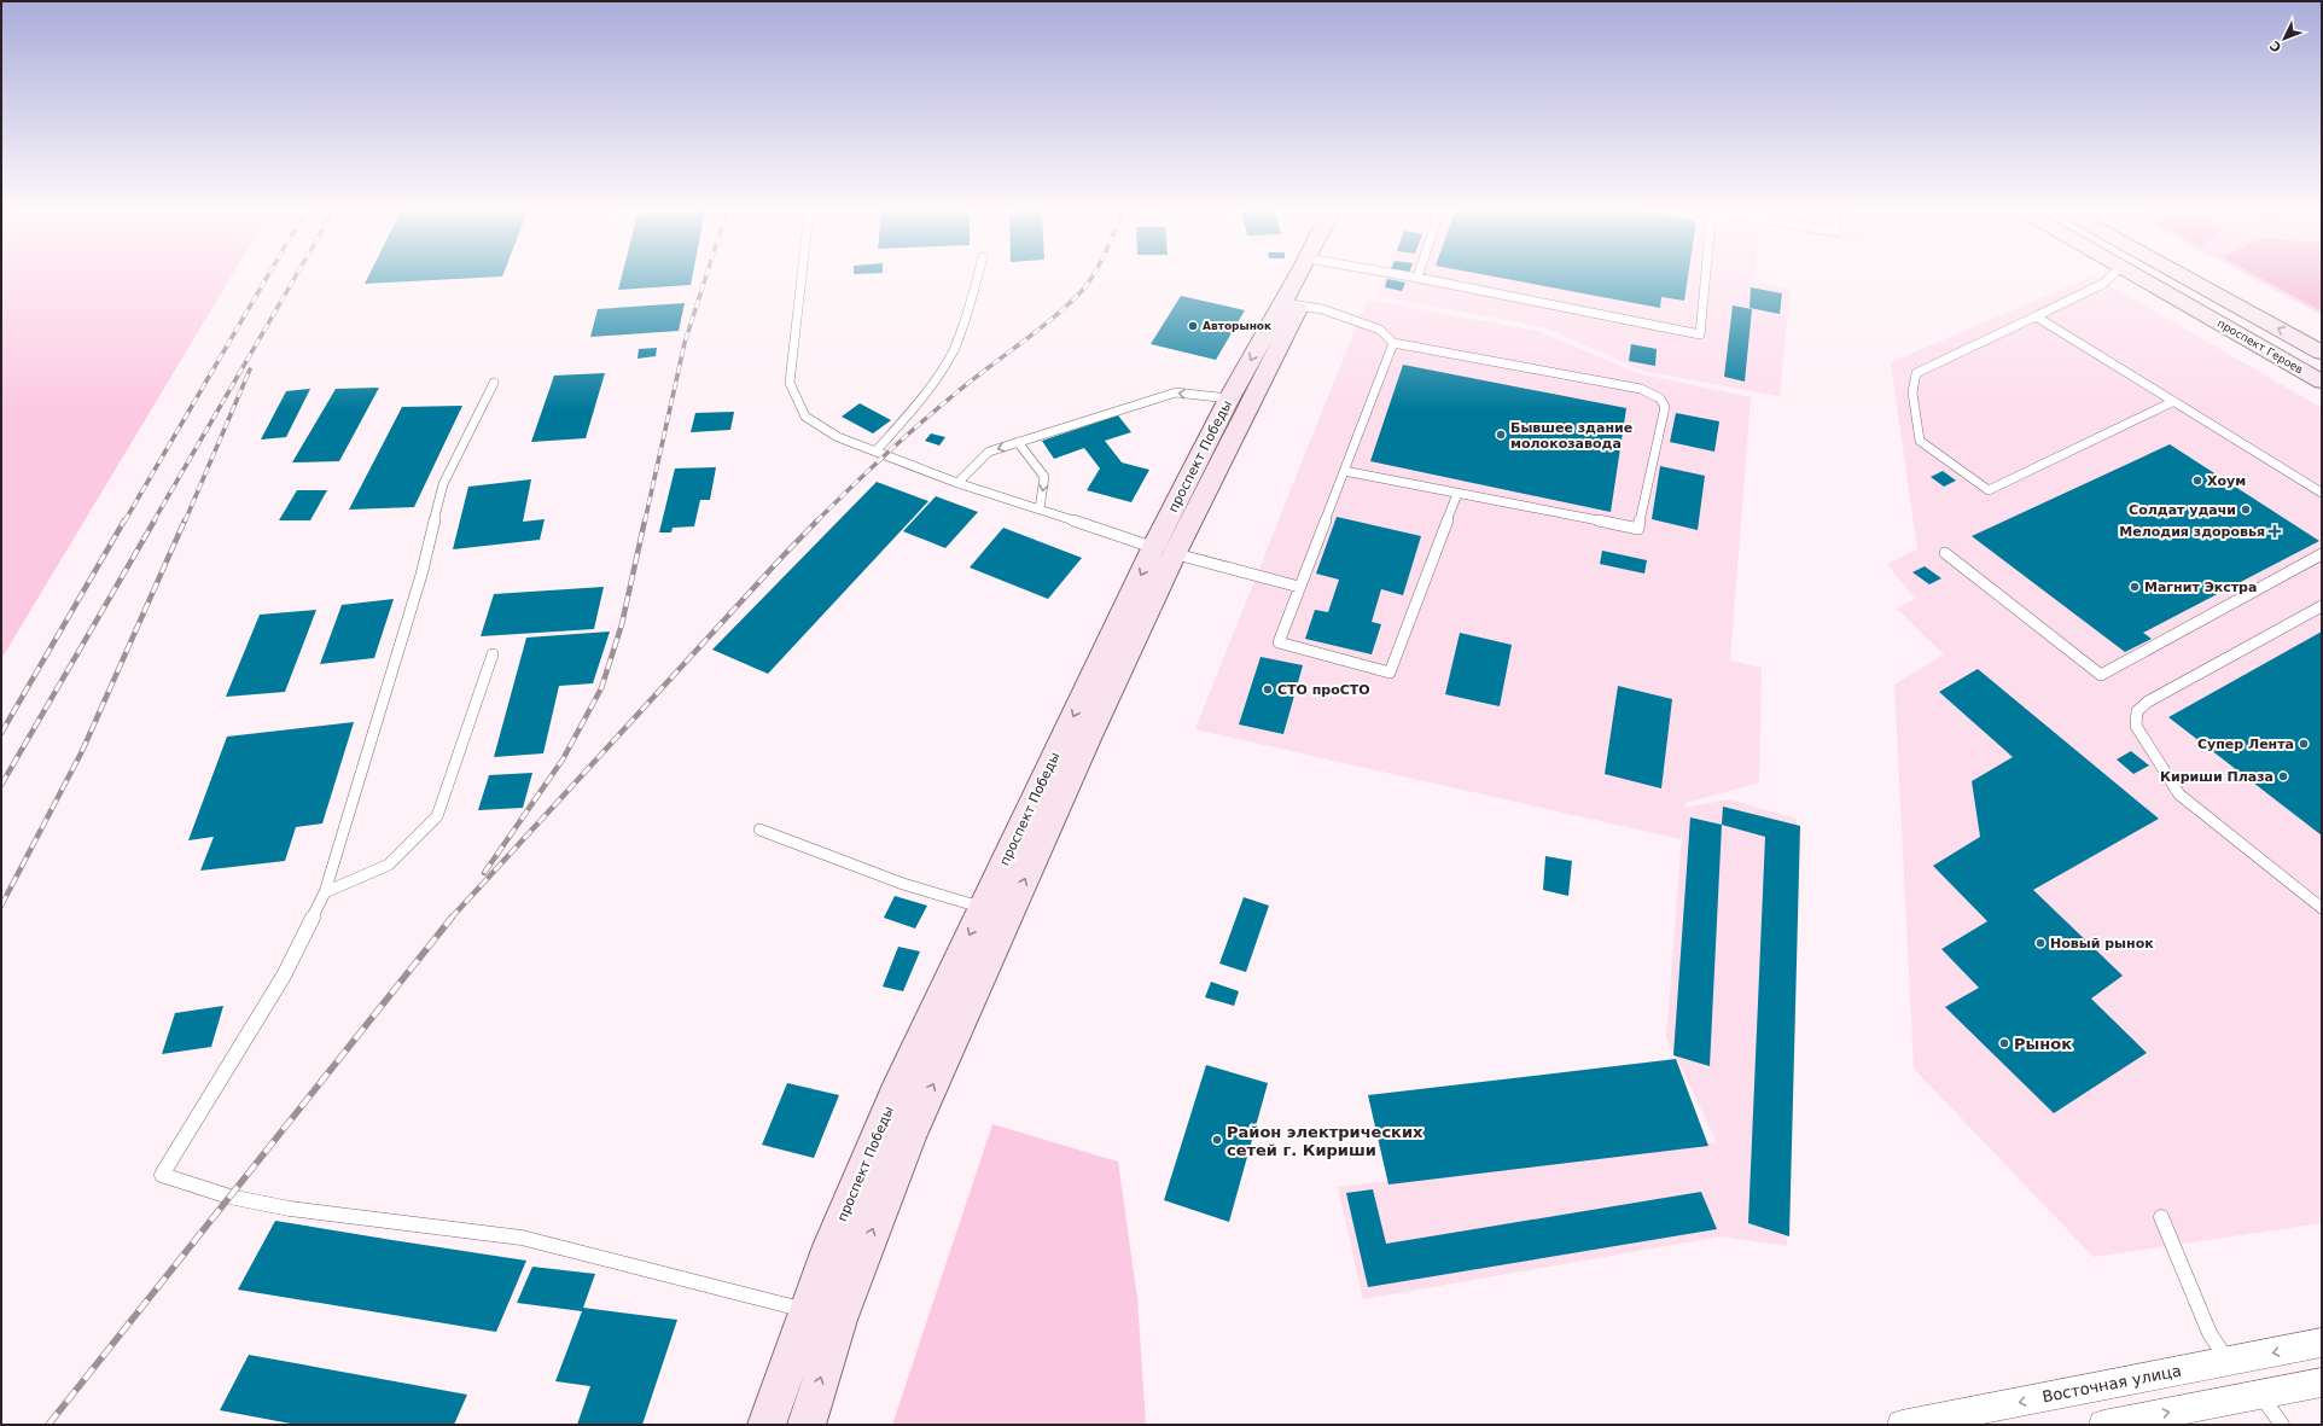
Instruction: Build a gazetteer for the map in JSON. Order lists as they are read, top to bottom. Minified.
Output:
{"streets":{"main road":["проспект Героев","проспект Победы"],"street":["Восточная улица"]},"places":{"other":["Авторынок","Бывшее здание молокозавода","Хоум","Солдат удачи","Магнит Экстра","СТО проСТО","Супер Лента","Кириши Плаза","Новый рынок","Рынок","Район электрических сетей г. Кириши"],"health":["Мелодия здоровья"]},"north":"bottom left"}
